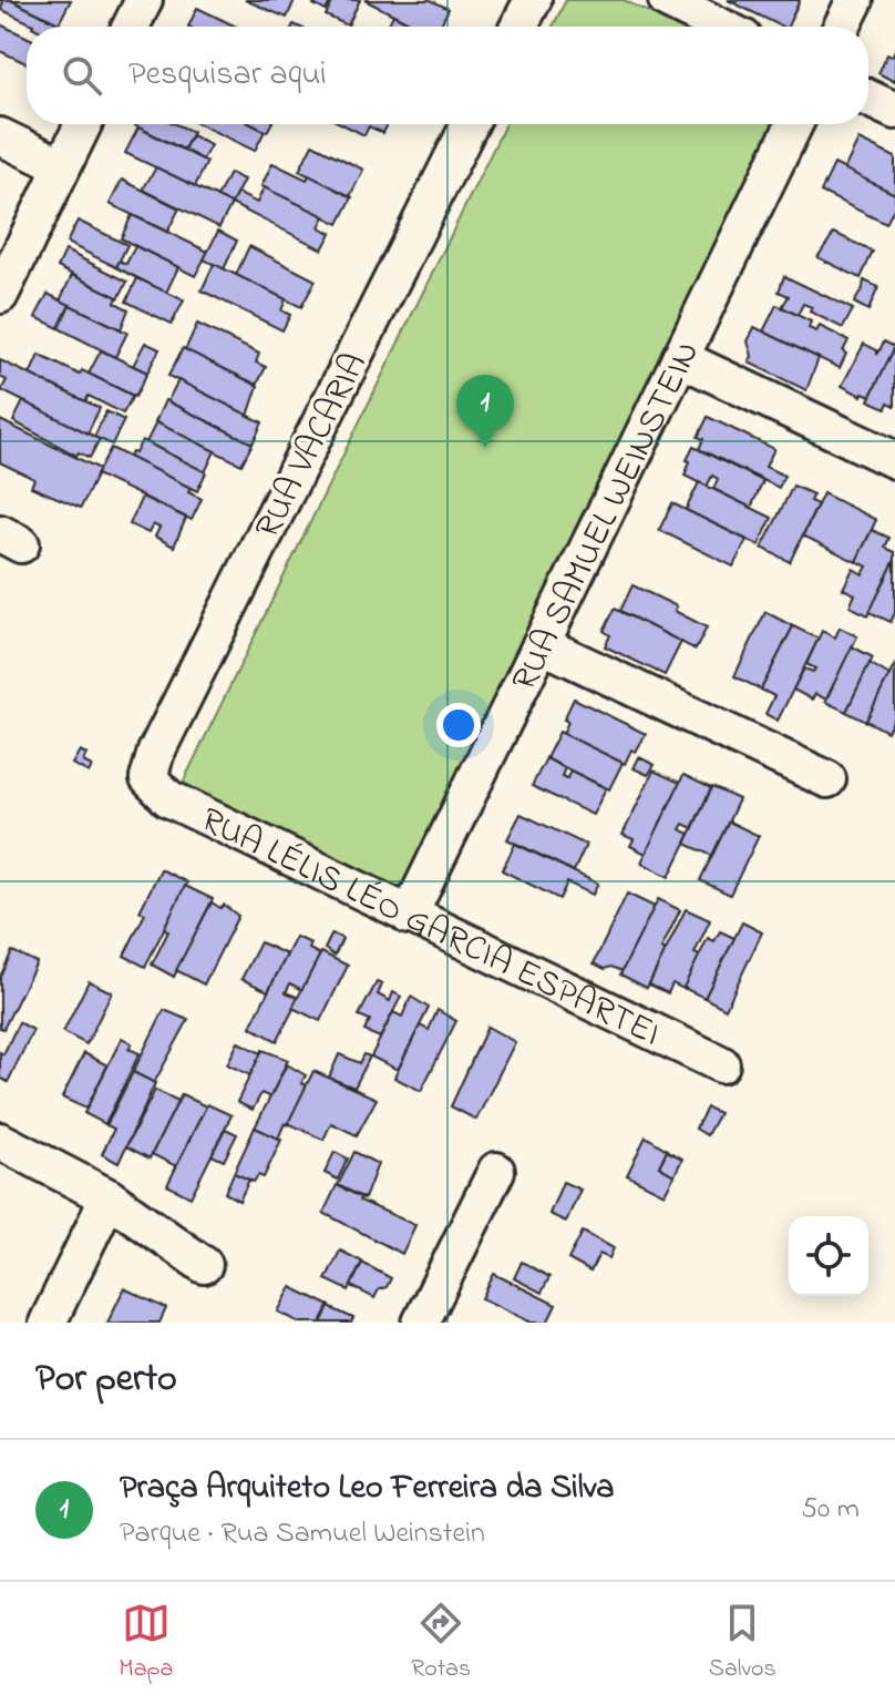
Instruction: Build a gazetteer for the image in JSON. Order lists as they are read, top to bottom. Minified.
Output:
{"streets":{"street":["RUA VACARIA","RUA SAMUEL WEINSTEIN","RUA LÉLIS LÉO GARCIA ESPARTEI"]},"crossings":[["RUA VACARIA","RUA LÉLIS LÉO GARCIA ESPARTEI"],["RUA SAMUEL WEINSTEIN","RUA LÉLIS LÉO GARCIA ESPARTEI"]],"page":{"search":"Pesquisar aqui","pins":"1","heading":"Por perto","list":[{"mark":"1","name":"Praça Arquiteto Leo Ferreira da Silva","note":"Parque · Rua Samuel Weinstein","value":"50 m"}],"nav":["Mapa","Rotas","Salvos"]}}
